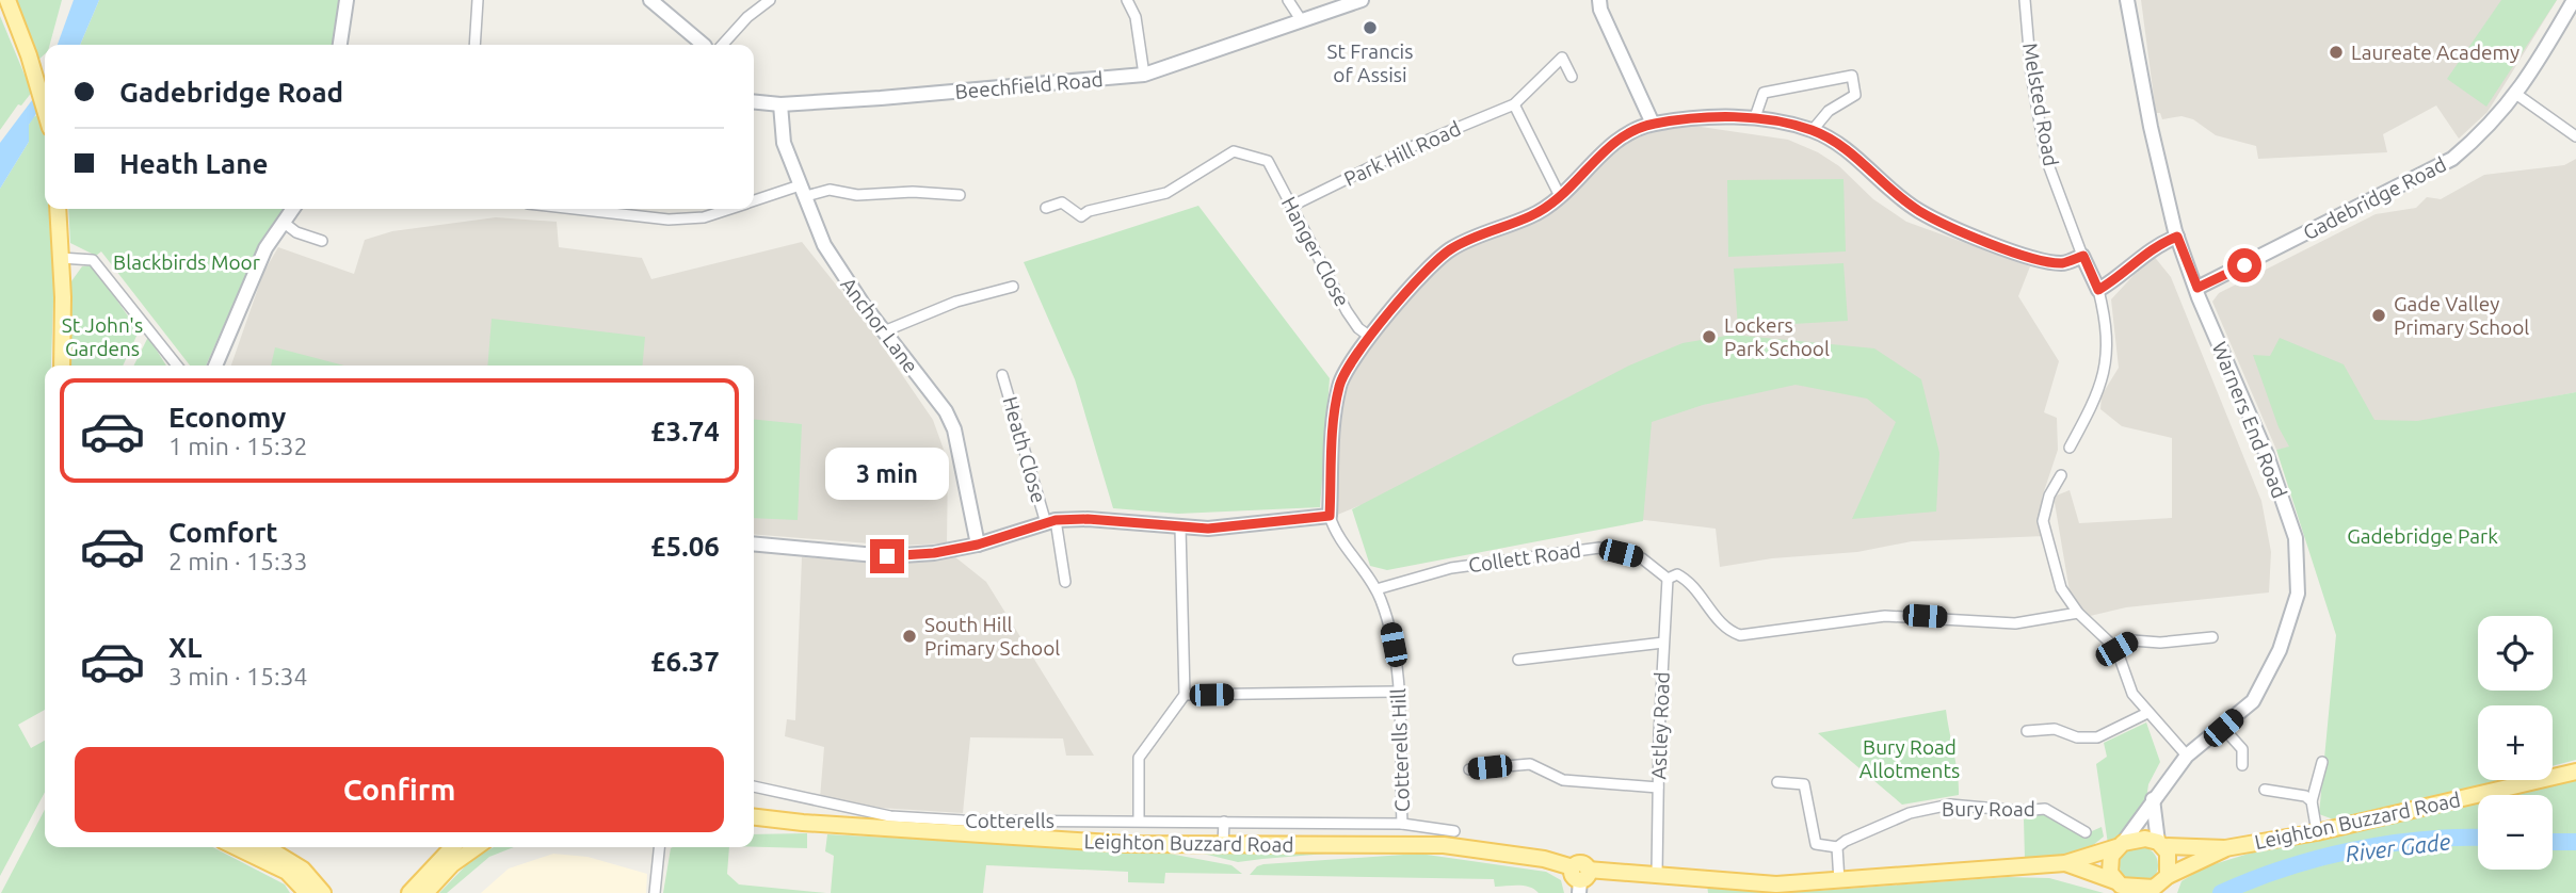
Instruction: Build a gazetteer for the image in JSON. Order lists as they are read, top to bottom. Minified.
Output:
{"streets":{"main road":["Leighton Buzzard Road"],"street":["Beechfield Road","Melsted Road","Park Hill Road","Gadebridge Road","Hanger Close","Anchor Lane","Warners End Road","Heath Close","Collett Road","Astley Road","Cotterells Hill","Bury Road","Cotterells"]},"crossings":[["Beechfield Road","Anchor Lane"],["Park Hill Road","Hanger Close"],["Gadebridge Road","Warners End Road"],["Warners End Road","Leighton Buzzard Road"],["Collett Road","Astley Road"],["Collett Road","Cotterells Hill"],["Astley Road","Leighton Buzzard Road"],["Cotterells Hill","Cotterells"]],"water":["River Gade"],"parks":["Blackbirds Moor","St John's Gardens","Gadebridge Park","Bury Road Allotments"],"places":["St Francis of Assisi","Laureate Academy","Gade Valley Primary School","Lockers Park School","South Hill Primary School"],"page":{"banner":["Gadebridge Road","Heath Lane"],"list":[{"name":"Economy","note":"1 min · 15:32","value":"£3.74"},{"name":"Comfort","note":"2 min · 15:33","value":"£5.06"},{"name":"XL","note":"3 min · 15:34","value":"£6.37"}],"bubble":"3 min","map_buttons":["+","−"],"buttons":"Confirm"}}
